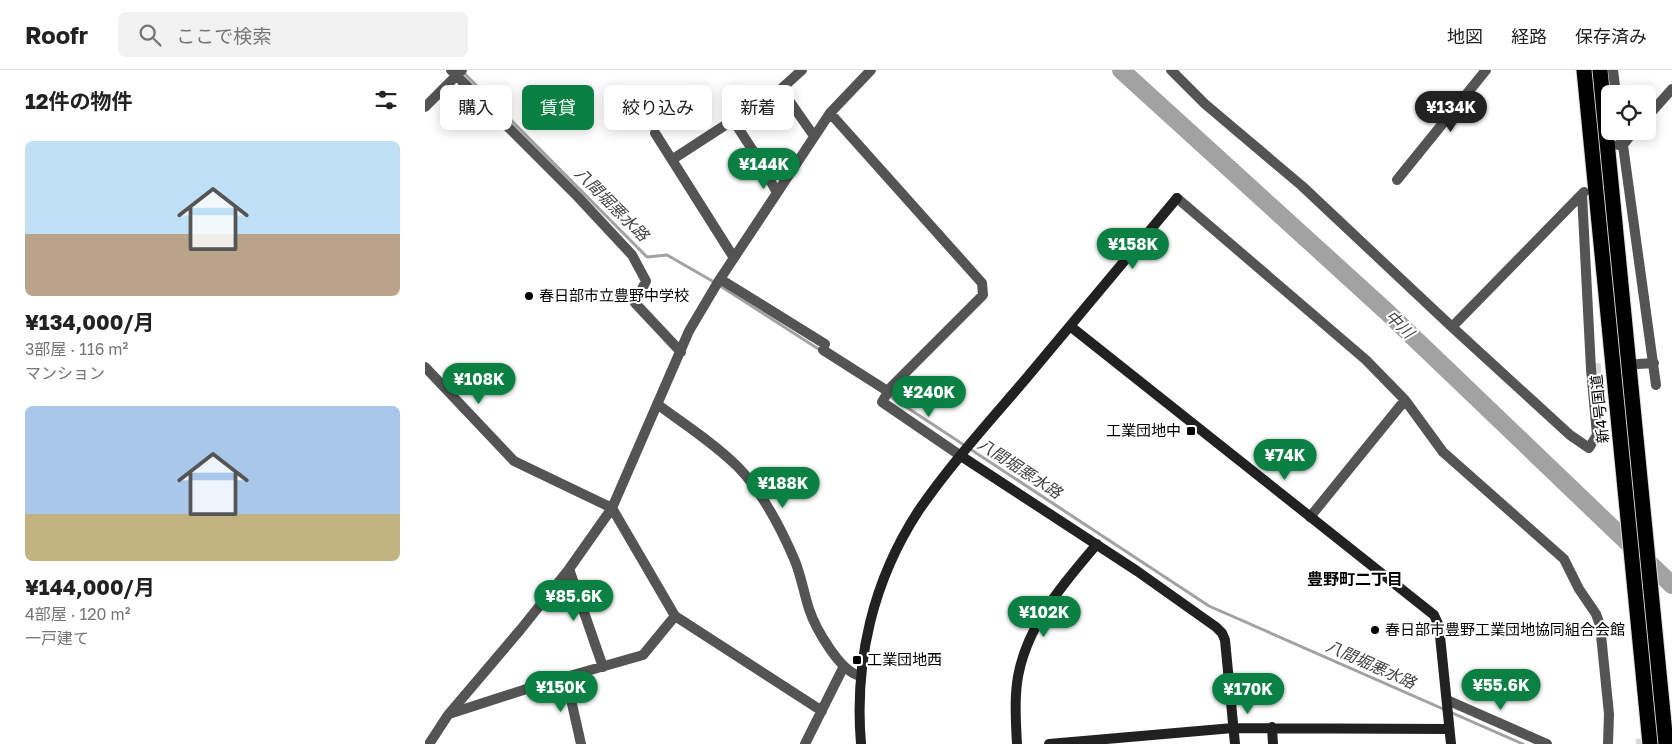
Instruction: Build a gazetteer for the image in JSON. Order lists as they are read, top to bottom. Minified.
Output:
{"streets":{"highway":["新4号国道"]},"districts":["豊野町二丁目"],"water":["八間堀悪水路","中川"],"places":{"other":["春日部市立豊野中学校","春日部市豊野工業団地協同組合会館"],"transit":["工業団地中","工業団地西"]},"page":{"header":"Roofr","search":"ここで検索","nav":["地図","経路","保存済み"],"heading":"12件の物件","chip":["購入","賃貸","絞り込み","新着"],"price":["¥134K","¥144K","¥158K","¥108K","¥240K","¥74K","¥188K","¥85.6K","¥102K","¥55.6K","¥150K","¥170K"],"list":[{"name":"¥134,000/月","note":"3部屋 · 116 m² · マンション"},{"name":"¥144,000/月","note":"4部屋 · 120 m² · 一戸建て"}]}}
